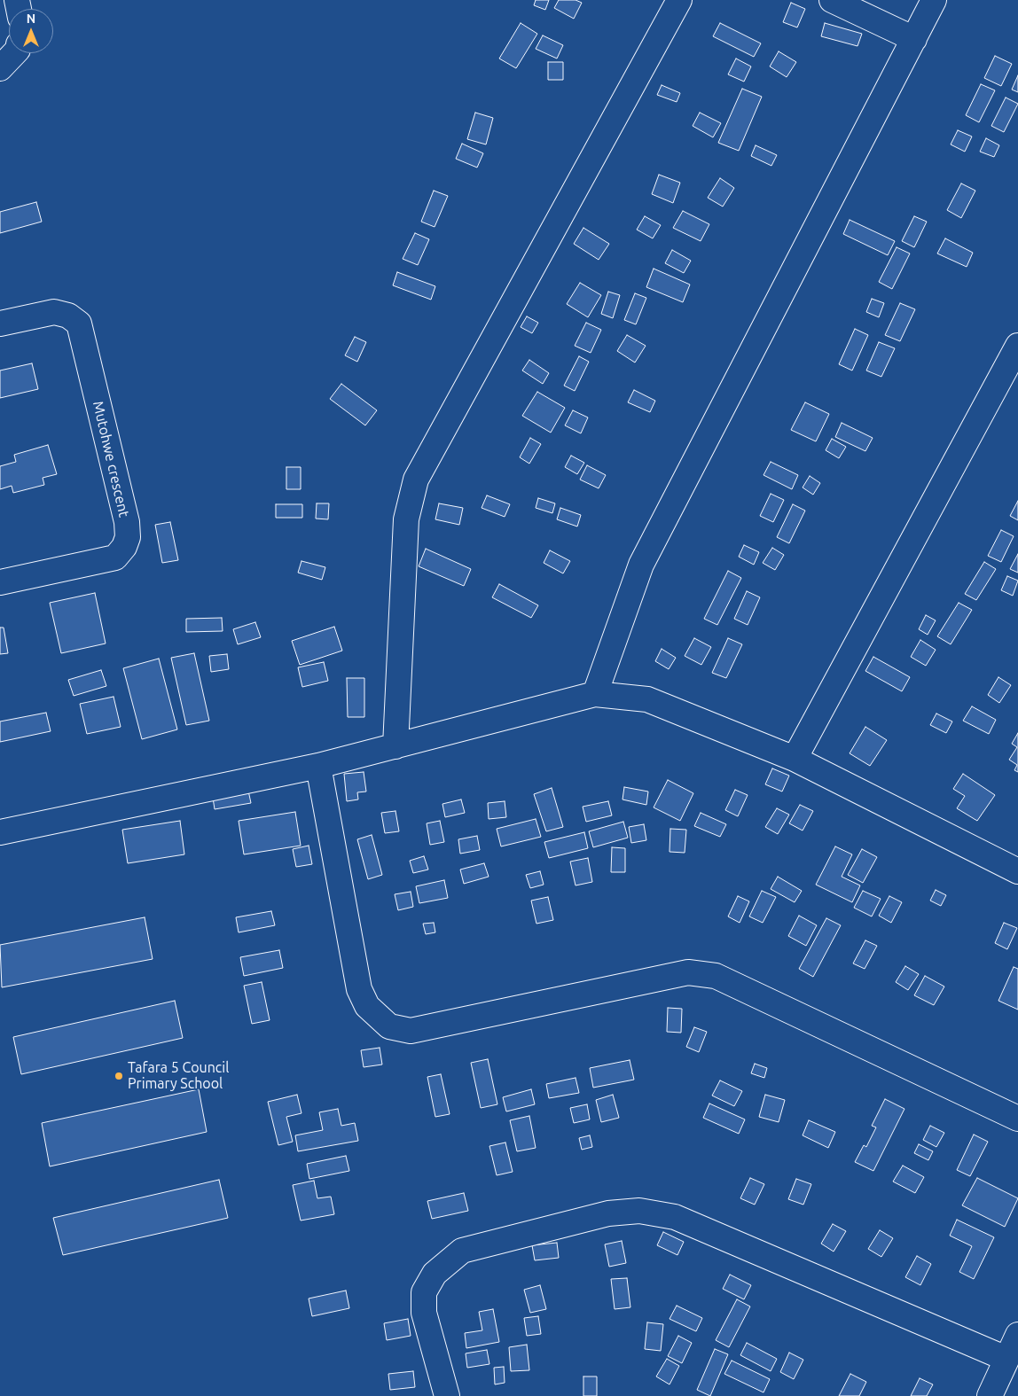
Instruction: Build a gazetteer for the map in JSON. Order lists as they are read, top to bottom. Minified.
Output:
{"streets":{"street":["Mutohwe crescent"]},"places":["Tafara 5 Council Primary School"],"north":"top"}
